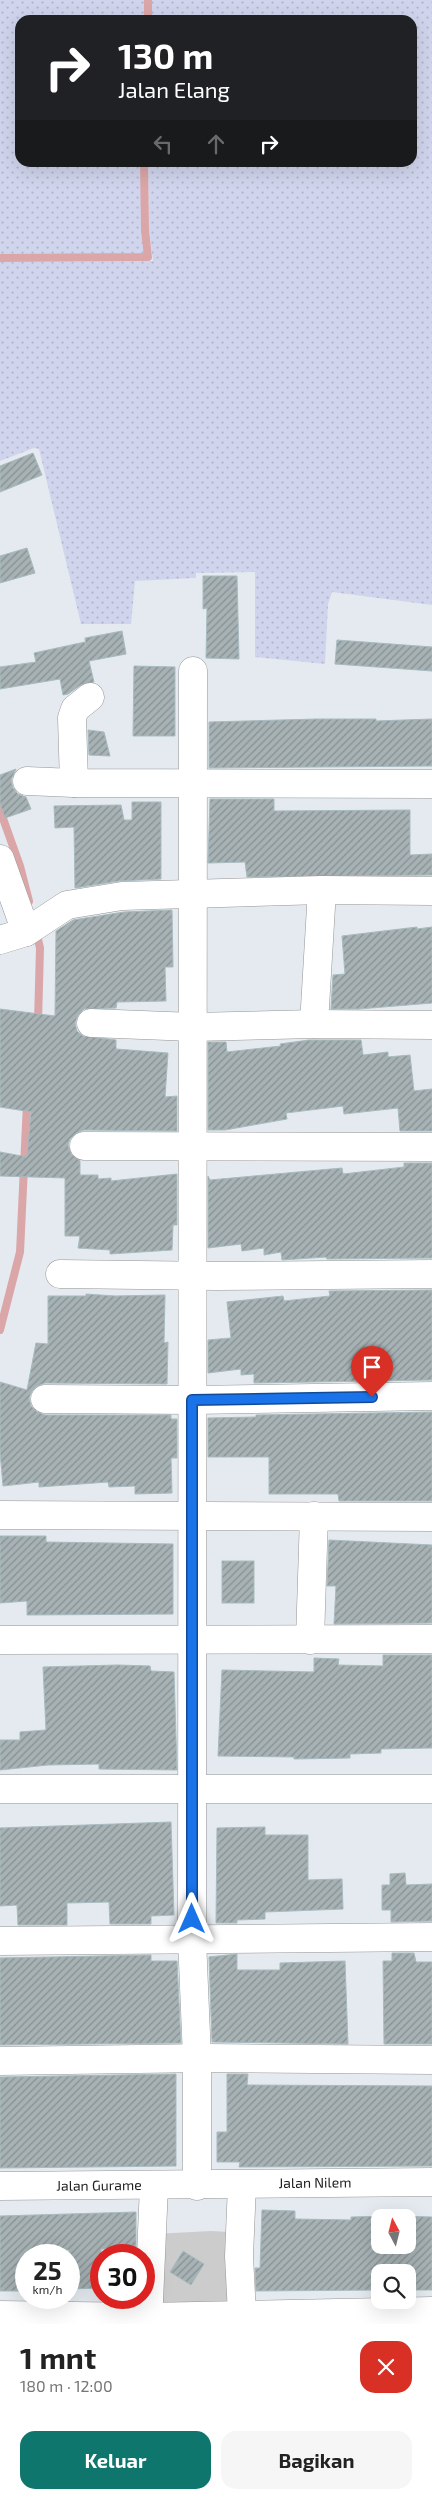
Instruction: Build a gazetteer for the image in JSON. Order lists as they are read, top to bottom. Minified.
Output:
{"streets":{"street":["Jalan Nilem","Jalan Gurame"]},"crossings":[["Jalan Nilem","Jalan Gurame"]],"north":"top","page":{"turn":["130 m","Jalan Elang"],"speed":"25 km/h","limit":"30","heading":["1 mnt","180 m · 12:00"],"buttons":["Keluar","Bagikan"]}}
